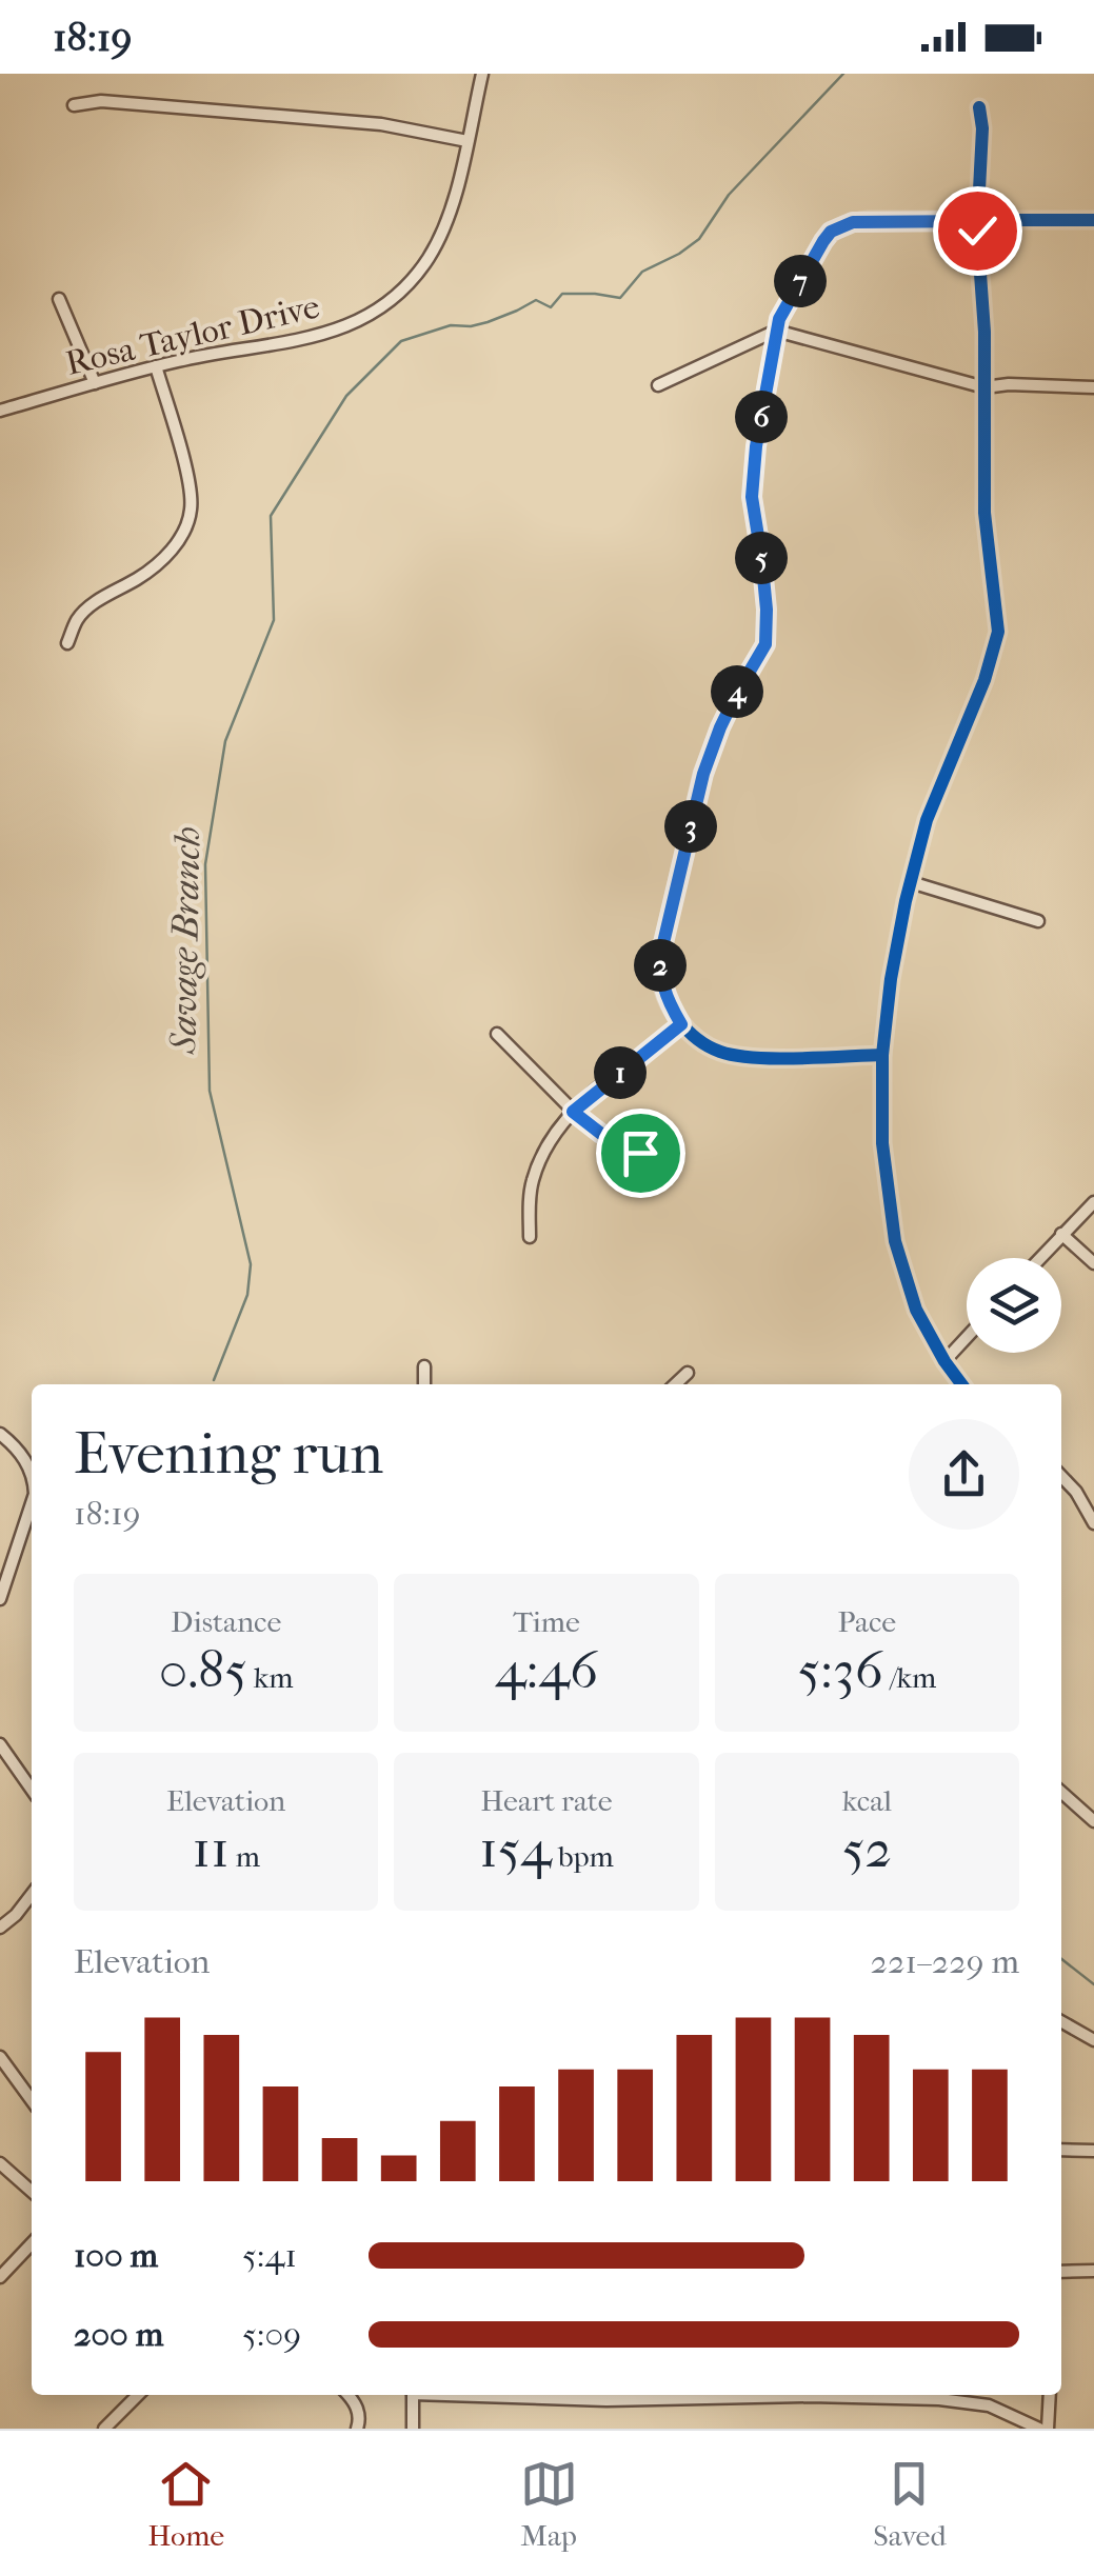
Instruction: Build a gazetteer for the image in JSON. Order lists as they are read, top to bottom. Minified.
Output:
{"streets":{"street":["Rosa Taylor Drive"]},"water":["Savage Branch"],"page":{"status":"18:19","pins":["7","6","5","4","3","2","1"],"heading":["Evening run","18:19"],"stats":[["Distance","0.85 km"],["Time","4:46"],["Pace","5:36 /km"],["Elevation","11 m"],["Heart rate","154 bpm"],["kcal","52"]],"chart":["Elevation","221–229 m"],"list":[{"name":"100 m","note":"5:41"},{"name":"200 m","note":"5:09"}],"tabs":["Home","Map","Saved"]}}
